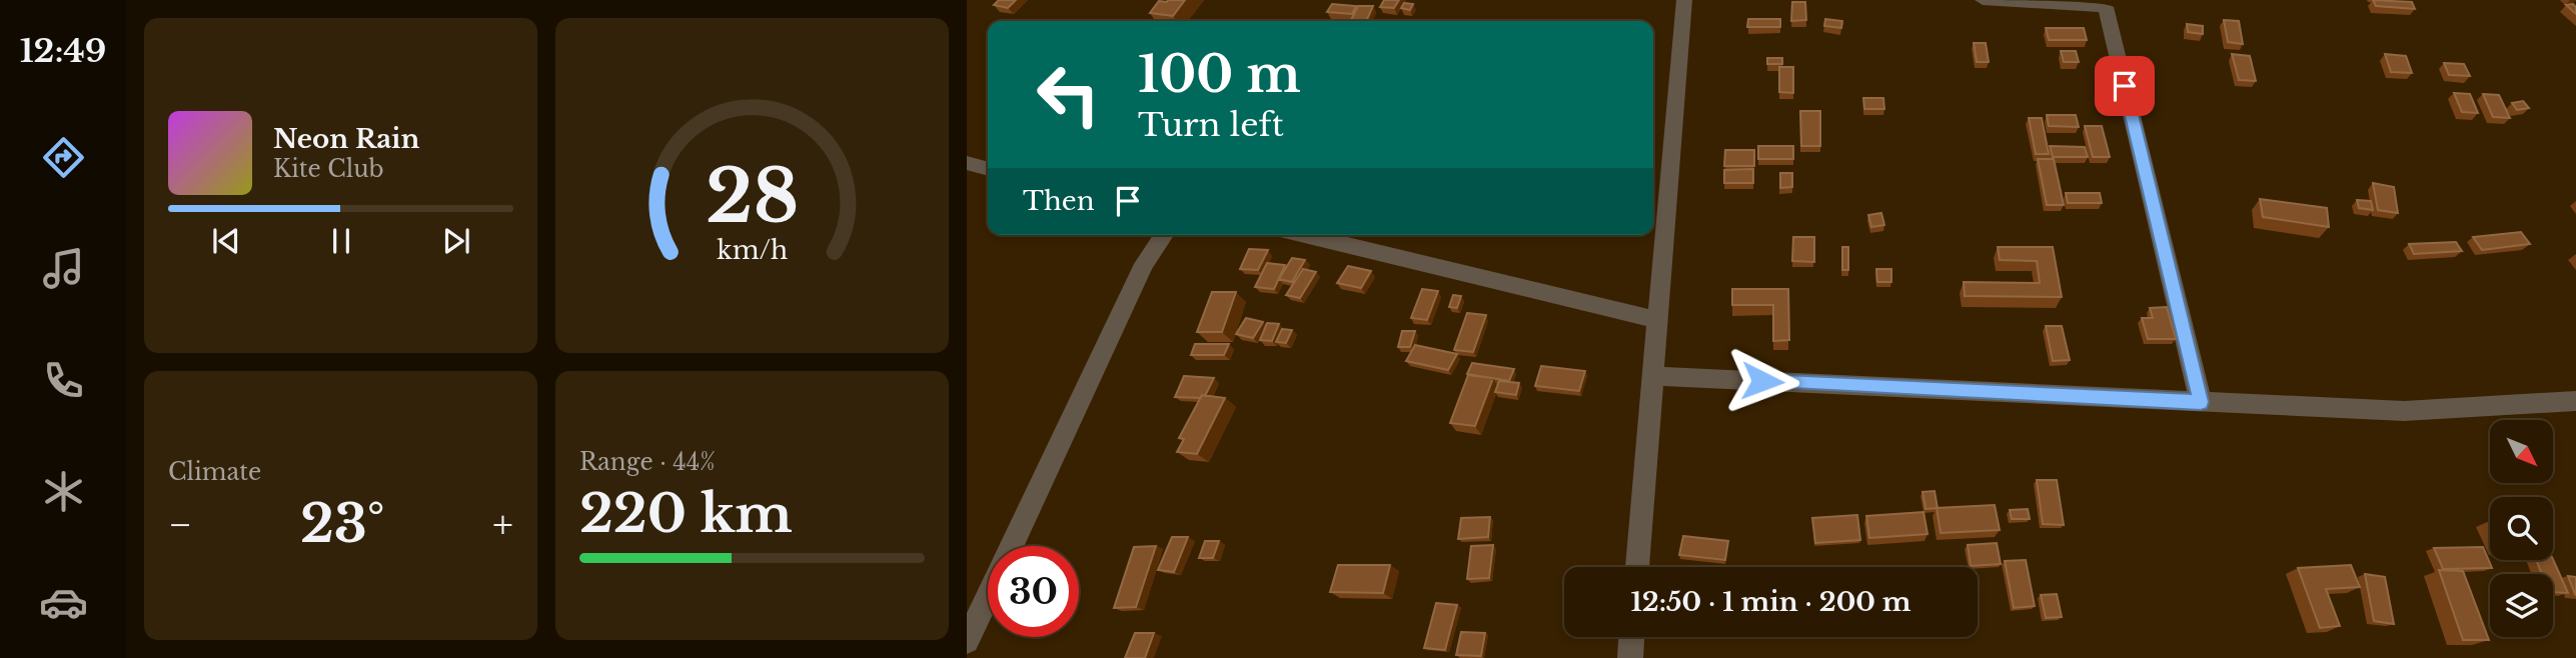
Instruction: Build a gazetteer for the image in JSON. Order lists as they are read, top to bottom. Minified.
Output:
{"north":"bottom right","page":{"tabs":"12:49","turn":["100 m","Turn left"],"song":["Neon Rain","Kite Club"],"then":"Then","tile":["Climate",["Range · 44%","220 km"]],"heat":["−","23°","+"],"limit":"30","trip":"12:50 · 1 min · 200 m","gauge":["28","km/h"]}}
